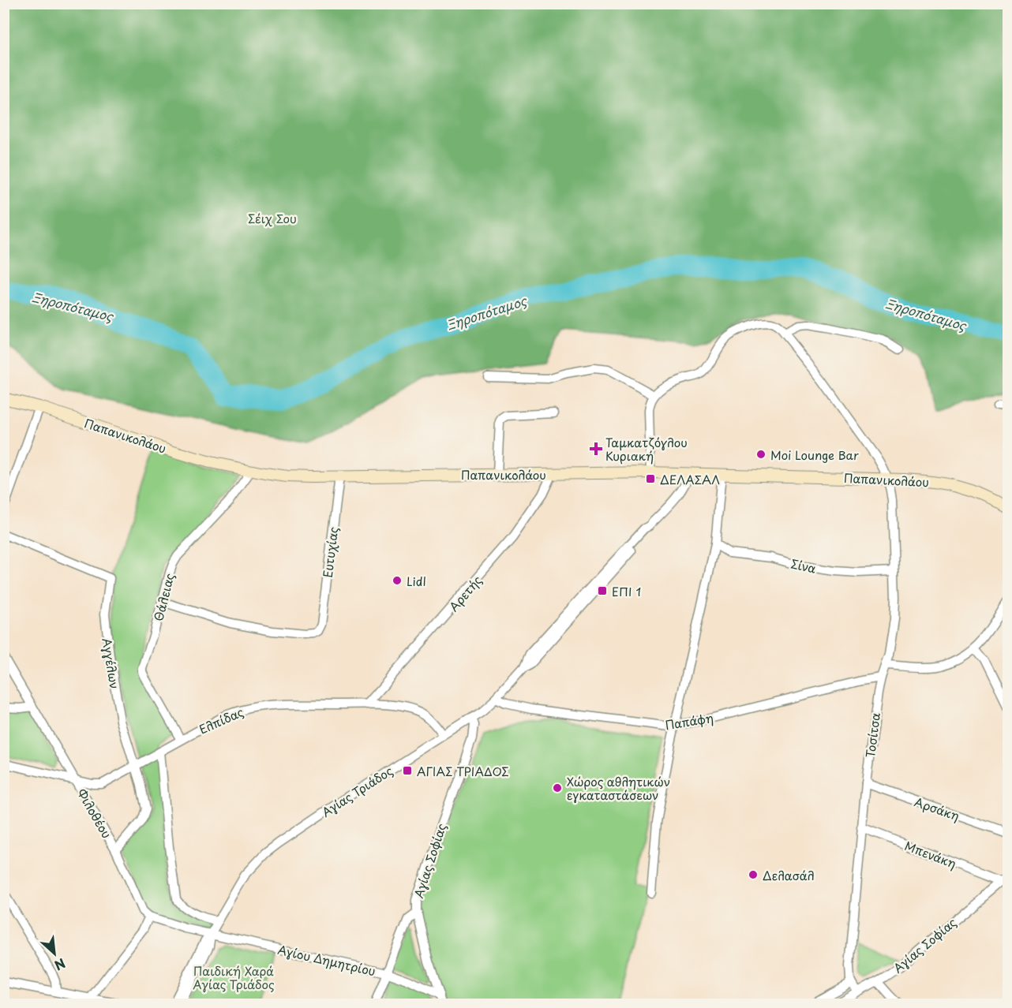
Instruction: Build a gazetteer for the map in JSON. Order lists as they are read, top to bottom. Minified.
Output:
{"streets":{"main road":["Παπανικολάου"],"street":["Ευτυχίας","Σίνα","Αρετής","Θάλειας","Αγγέλων","Ελπίδας","Παπάφη","Τοσίτσα","Αγίας Τριάδος","Αρσάκη","Φιλοθέου","Μπενάκη","Αγίας Σοφίας","Αγίου Δημητρίου"]},"crossings":[["Παπανικολάου","Ευτυχίας"],["Παπανικολάου","Αρετής"],["Παπανικολάου","Θάλειας"],["Παπανικολάου","Τοσίτσα"],["Παπανικολάου","Αγίας Τριάδος"],["Ευτυχίας","Θάλειας"],["Σίνα","Τοσίτσα"],["Αρετής","Ελπίδας"],["Θάλειας","Ελπίδας"],["Αγγέλων","Ελπίδας"],["Αγγέλων","Φιλοθέου"],["Ελπίδας","Αγίας Τριάδος"],["Ελπίδας","Φιλοθέου"],["Παπάφη","Τοσίτσα"],["Παπάφη","Αγίας Τριάδος"],["Τοσίτσα","Αρσάκη"],["Τοσίτσα","Μπενάκη"],["Τοσίτσα","Αγίας Σοφίας"],["Αγίας Τριάδος","Αγίας Σοφίας"],["Αγίας Τριάδος","Αγίου Δημητρίου"],["Μπενάκη","Αγίας Σοφίας"],["Αγίας Σοφίας","Αγίου Δημητρίου"]],"water":["Ξηροπόταμος"],"parks":["Σέιχ Σου","Παιδική Χαρά Αγίας Τριάδος"],"places":{"health":["Ταμκατζόγλου Κυριακή"],"other":["Moi Lounge Bar","Lidl","Χώρος αθλητικών εγκαταστάσεων","Δελασάλ"],"transit":["ΔΕΛΑΣΑΛ","ΕΠΙ 1","ΑΓΙΑΣ ΤΡΙΑΔΟΣ"]},"north":"bottom right"}
